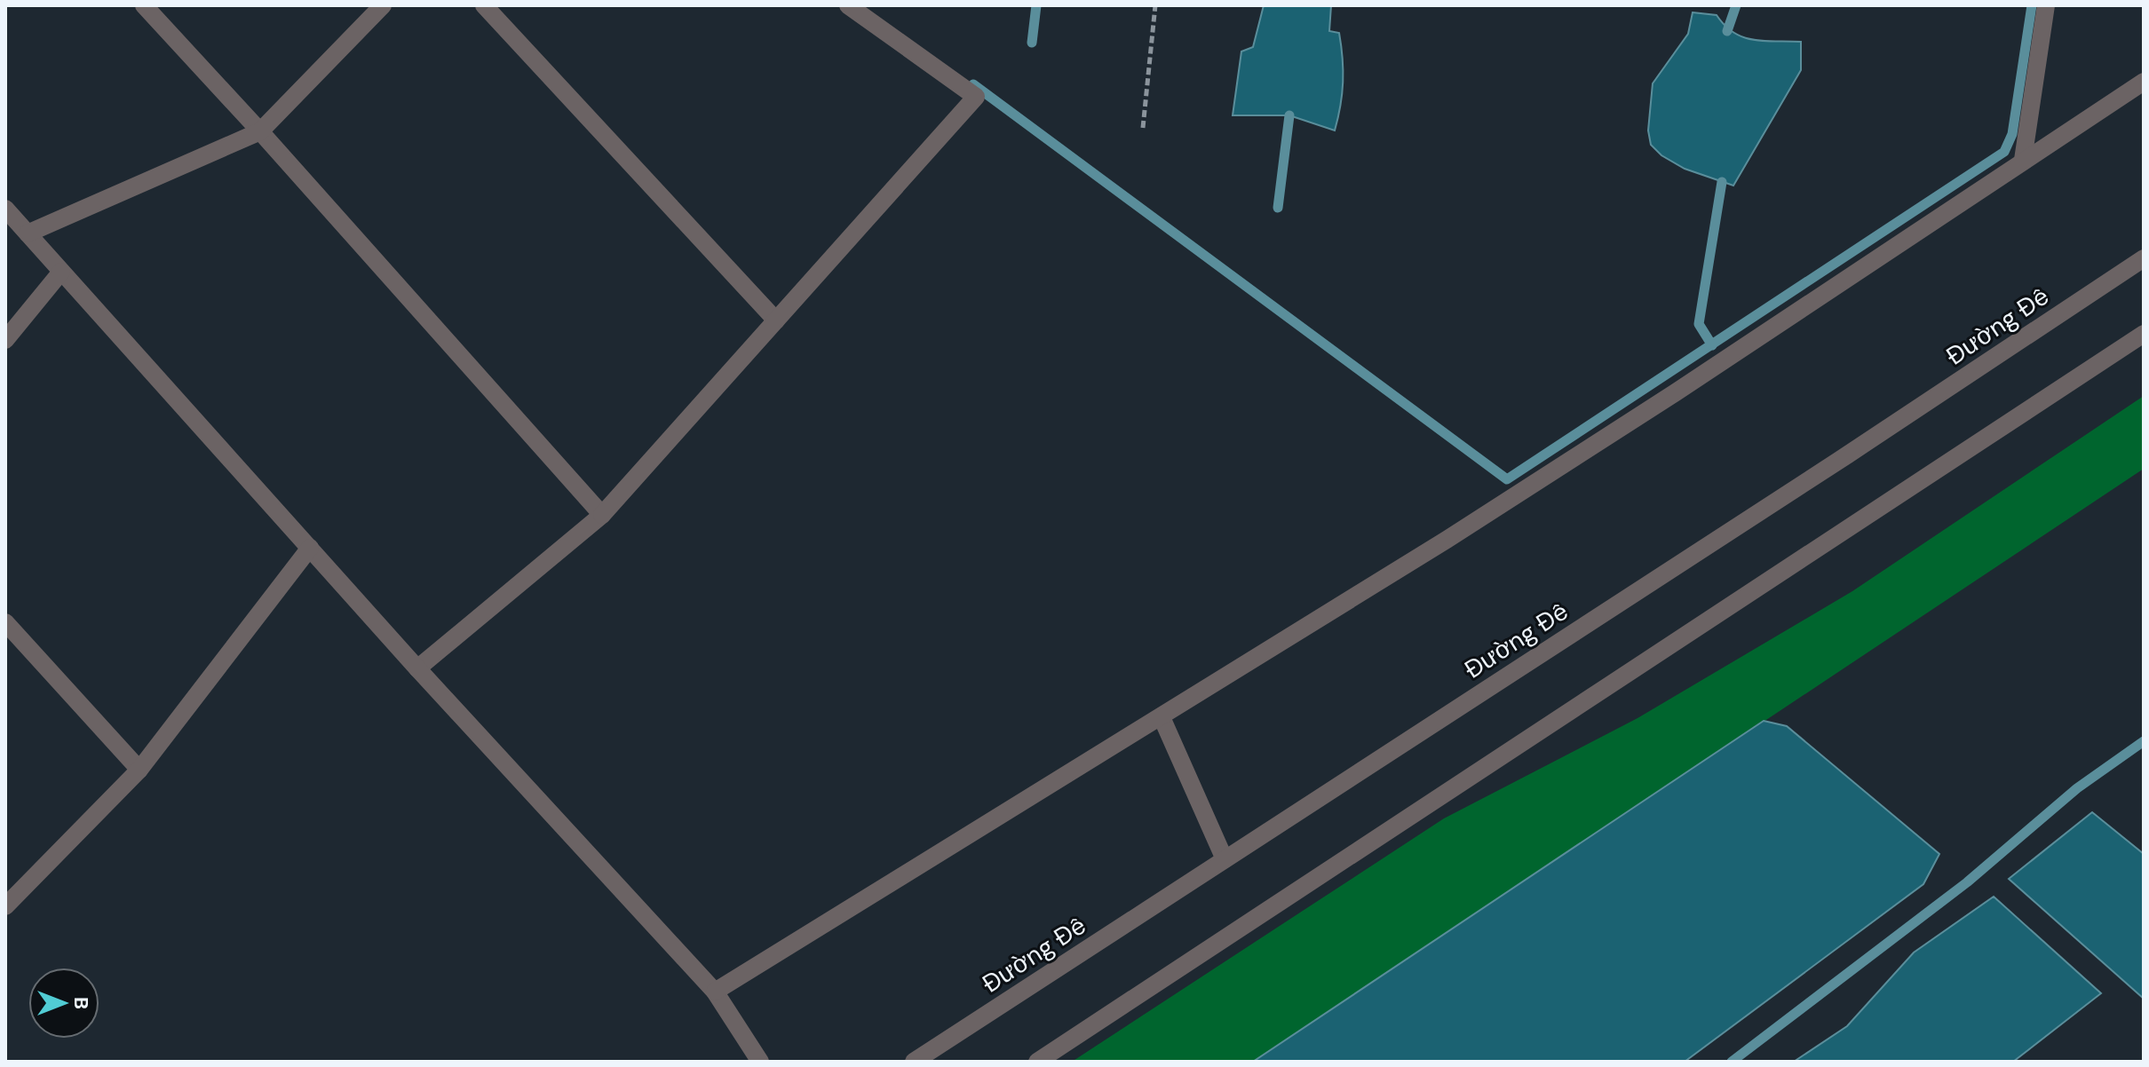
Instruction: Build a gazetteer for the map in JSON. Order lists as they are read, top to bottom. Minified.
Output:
{"streets":{"street":["Đường Đê"]},"north":"right"}
